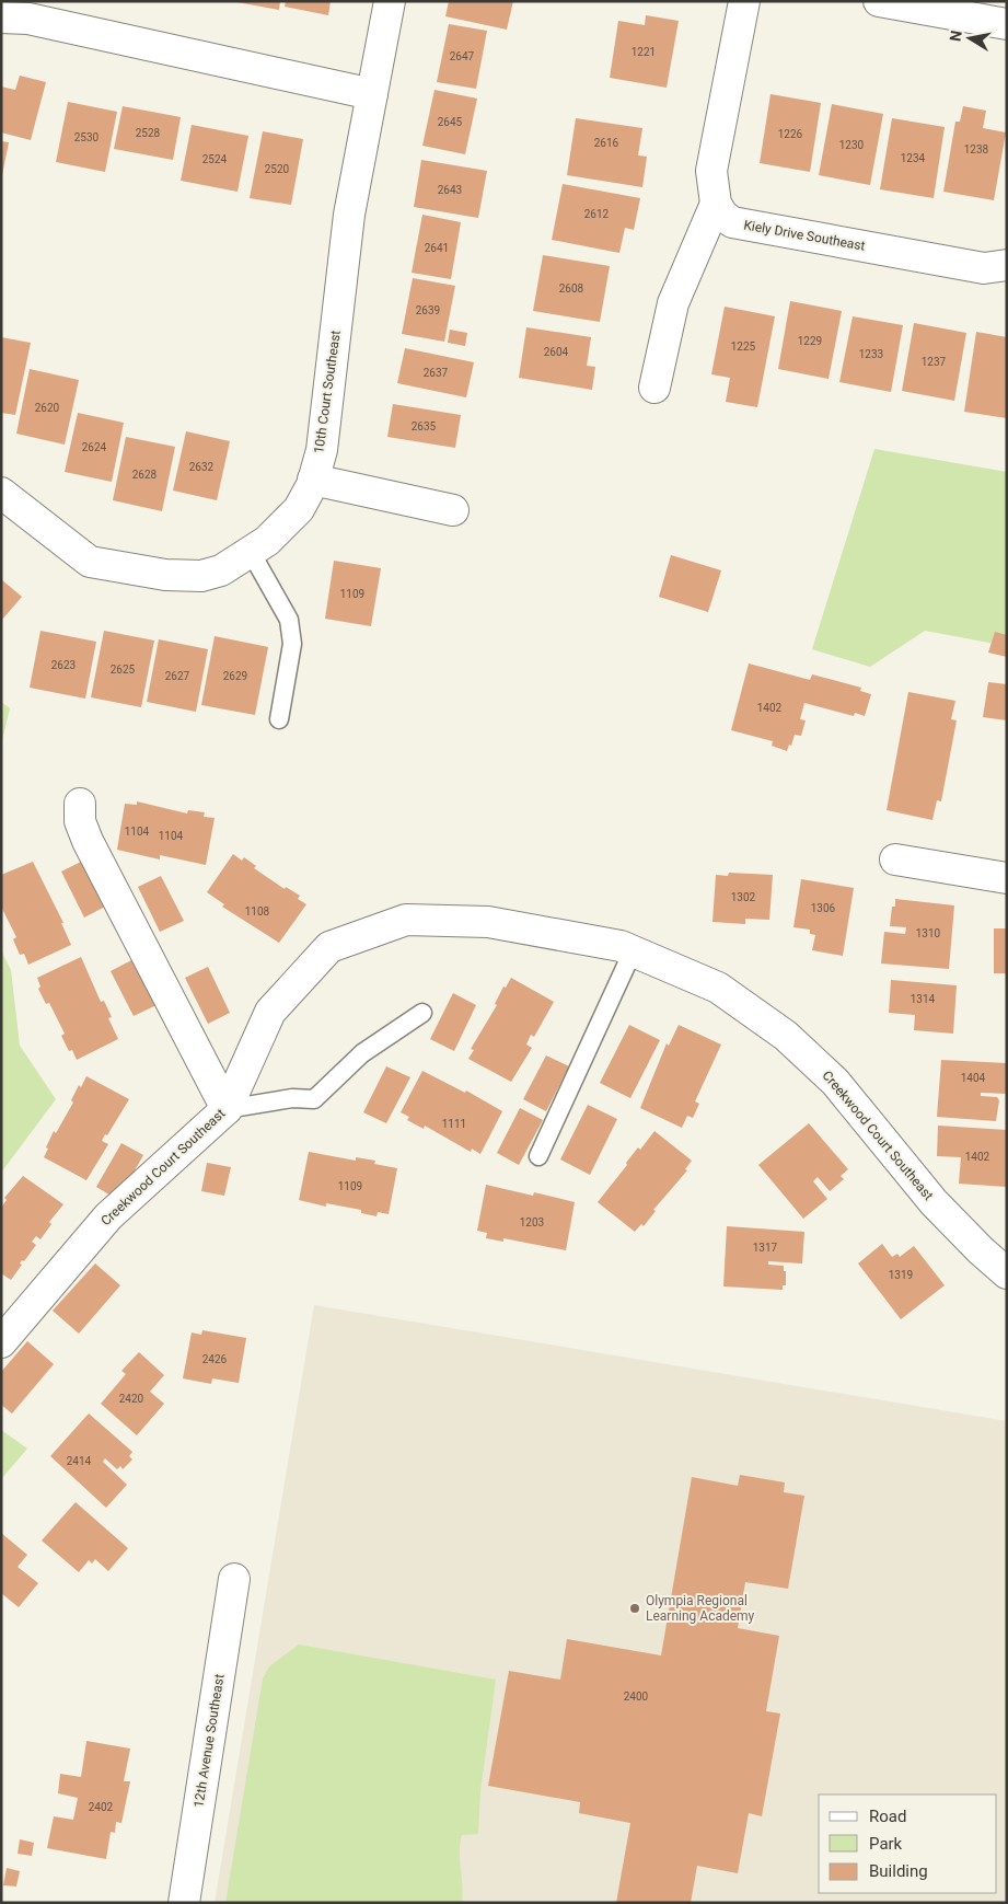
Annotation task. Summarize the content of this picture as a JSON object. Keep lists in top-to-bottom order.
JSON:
{
  "streets": {
    "street": [
      "Kiely Drive Southeast",
      "10th Court Southeast",
      "Creekwood Court Southeast",
      "12th Avenue Southeast"
    ]
  },
  "places": ["Olympia Regional Learning Academy"],
  "house_numbers": [
    "1221",
    "2647",
    "2645",
    "2528",
    "1226",
    "2530",
    "2616",
    "1230",
    "1238",
    "1234",
    "2524",
    "2520",
    "2643",
    "2612",
    "2641",
    "2608",
    "2639",
    "1229",
    "1225",
    "2604",
    "1233",
    "1237",
    "2637",
    "2620",
    "2635",
    "2624",
    "2632",
    "2628",
    "1109",
    "2623",
    "2625",
    "2627",
    "2629",
    "1402",
    "1104",
    "1104",
    "1302",
    "1306",
    "1108",
    "1310",
    "1314",
    "1404",
    "1111",
    "1402",
    "1109",
    "1203",
    "1317",
    "1319",
    "2426",
    "2420",
    "2414",
    "2400",
    "2402"
  ],
  "legend": ["Road", "Park", "Building"],
  "north": "left"
}
